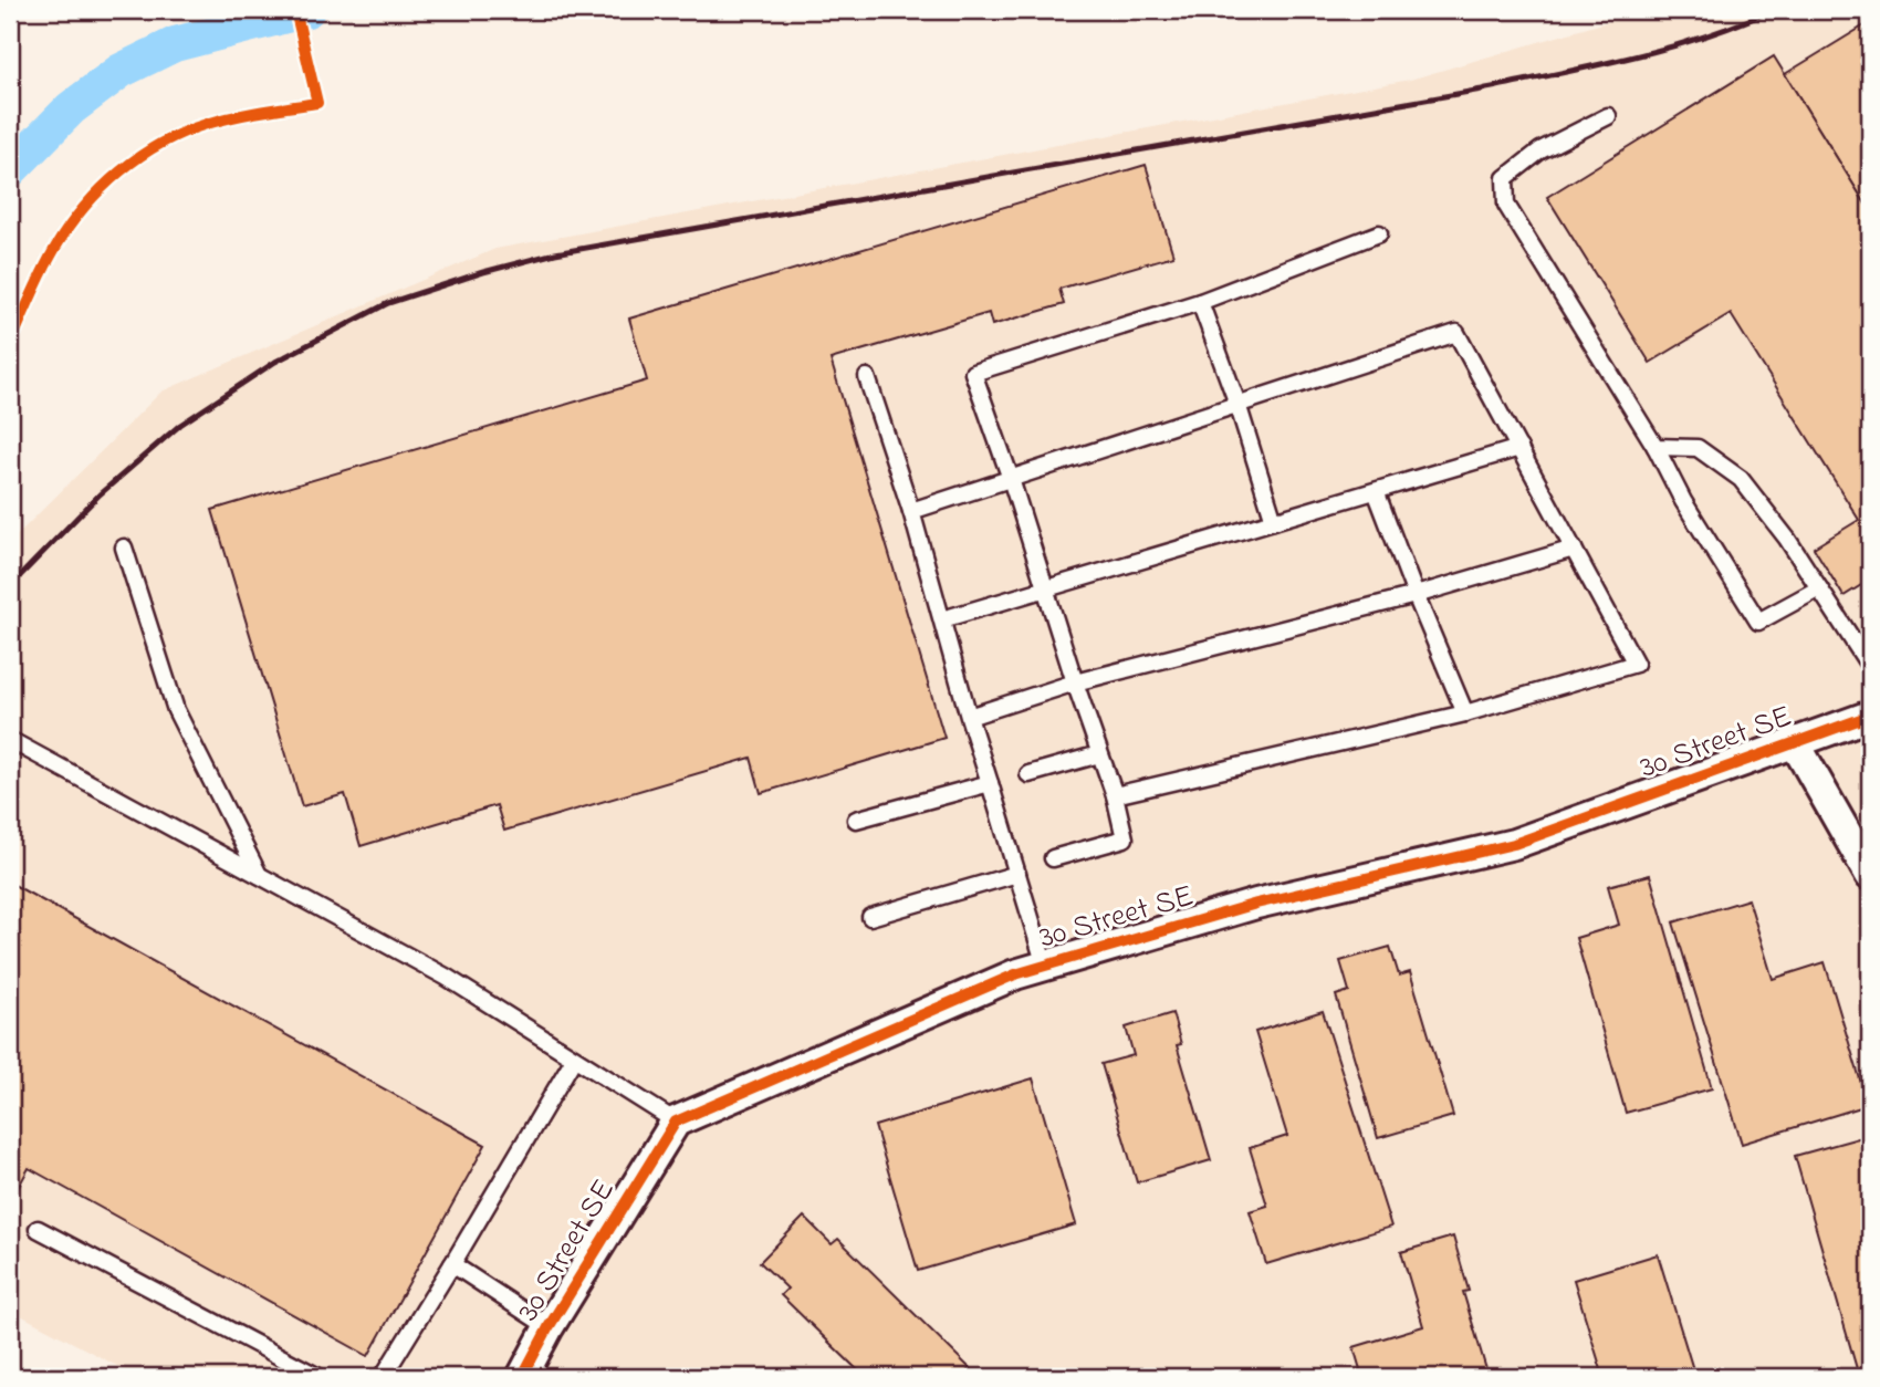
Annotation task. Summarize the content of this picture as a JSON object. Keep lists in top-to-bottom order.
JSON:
{
  "streets": {
    "street": ["30 Street SE"]
  }
}
